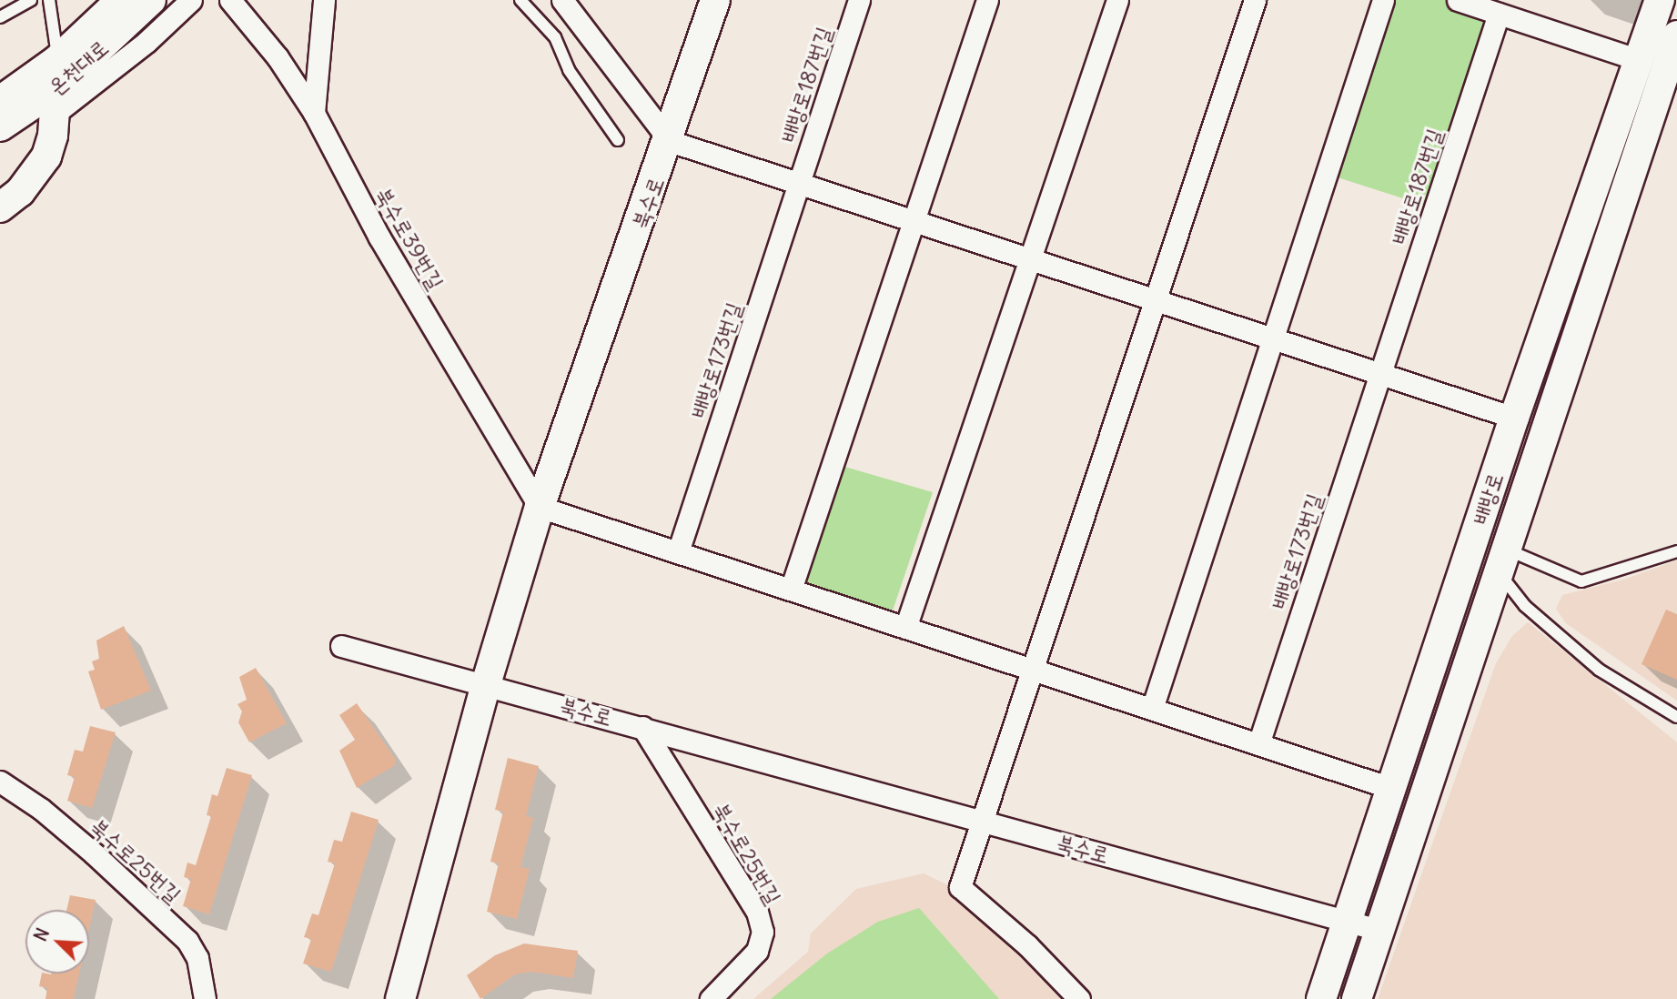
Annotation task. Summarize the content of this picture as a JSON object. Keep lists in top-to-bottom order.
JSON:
{
  "streets": {
    "street": [
      "온천대로",
      "배방로187번길",
      "북수로",
      "북수로39번길",
      "배방로173번길",
      "배방로",
      "북수로25번길"
    ]
  },
  "crossings": [
    ["배방로187번길", "배방로173번길"],
    ["북수로", "북수로39번길"],
    ["북수로", "배방로"],
    ["북수로", "북수로25번길"]
  ],
  "north": "top left"
}
